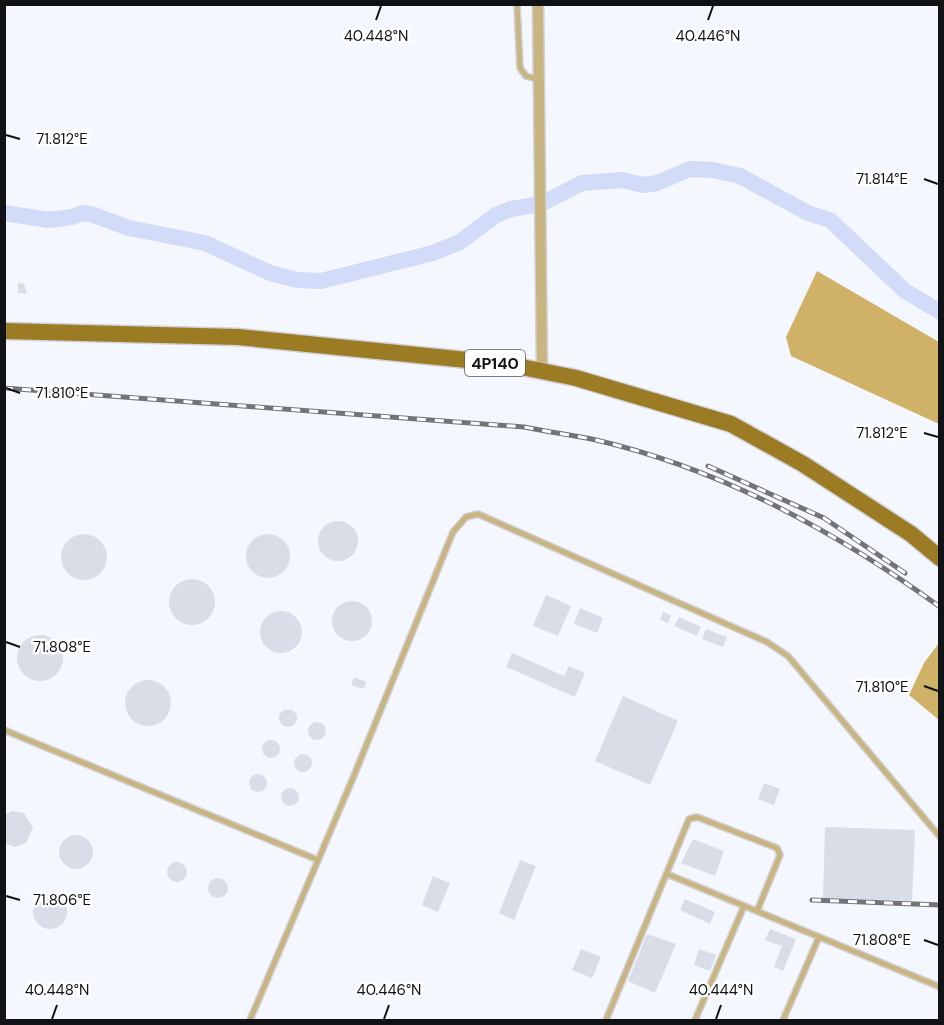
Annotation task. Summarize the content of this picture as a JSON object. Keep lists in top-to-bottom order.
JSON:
{
  "streets": {
    "main road": ["4P140"]
  },
  "coordinates": [
    "40.448°N",
    "40.446°N",
    "71.812°E",
    "71.814°E",
    "71.810°E",
    "71.808°E",
    "71.806°E",
    "40.444°N"
  ]
}
